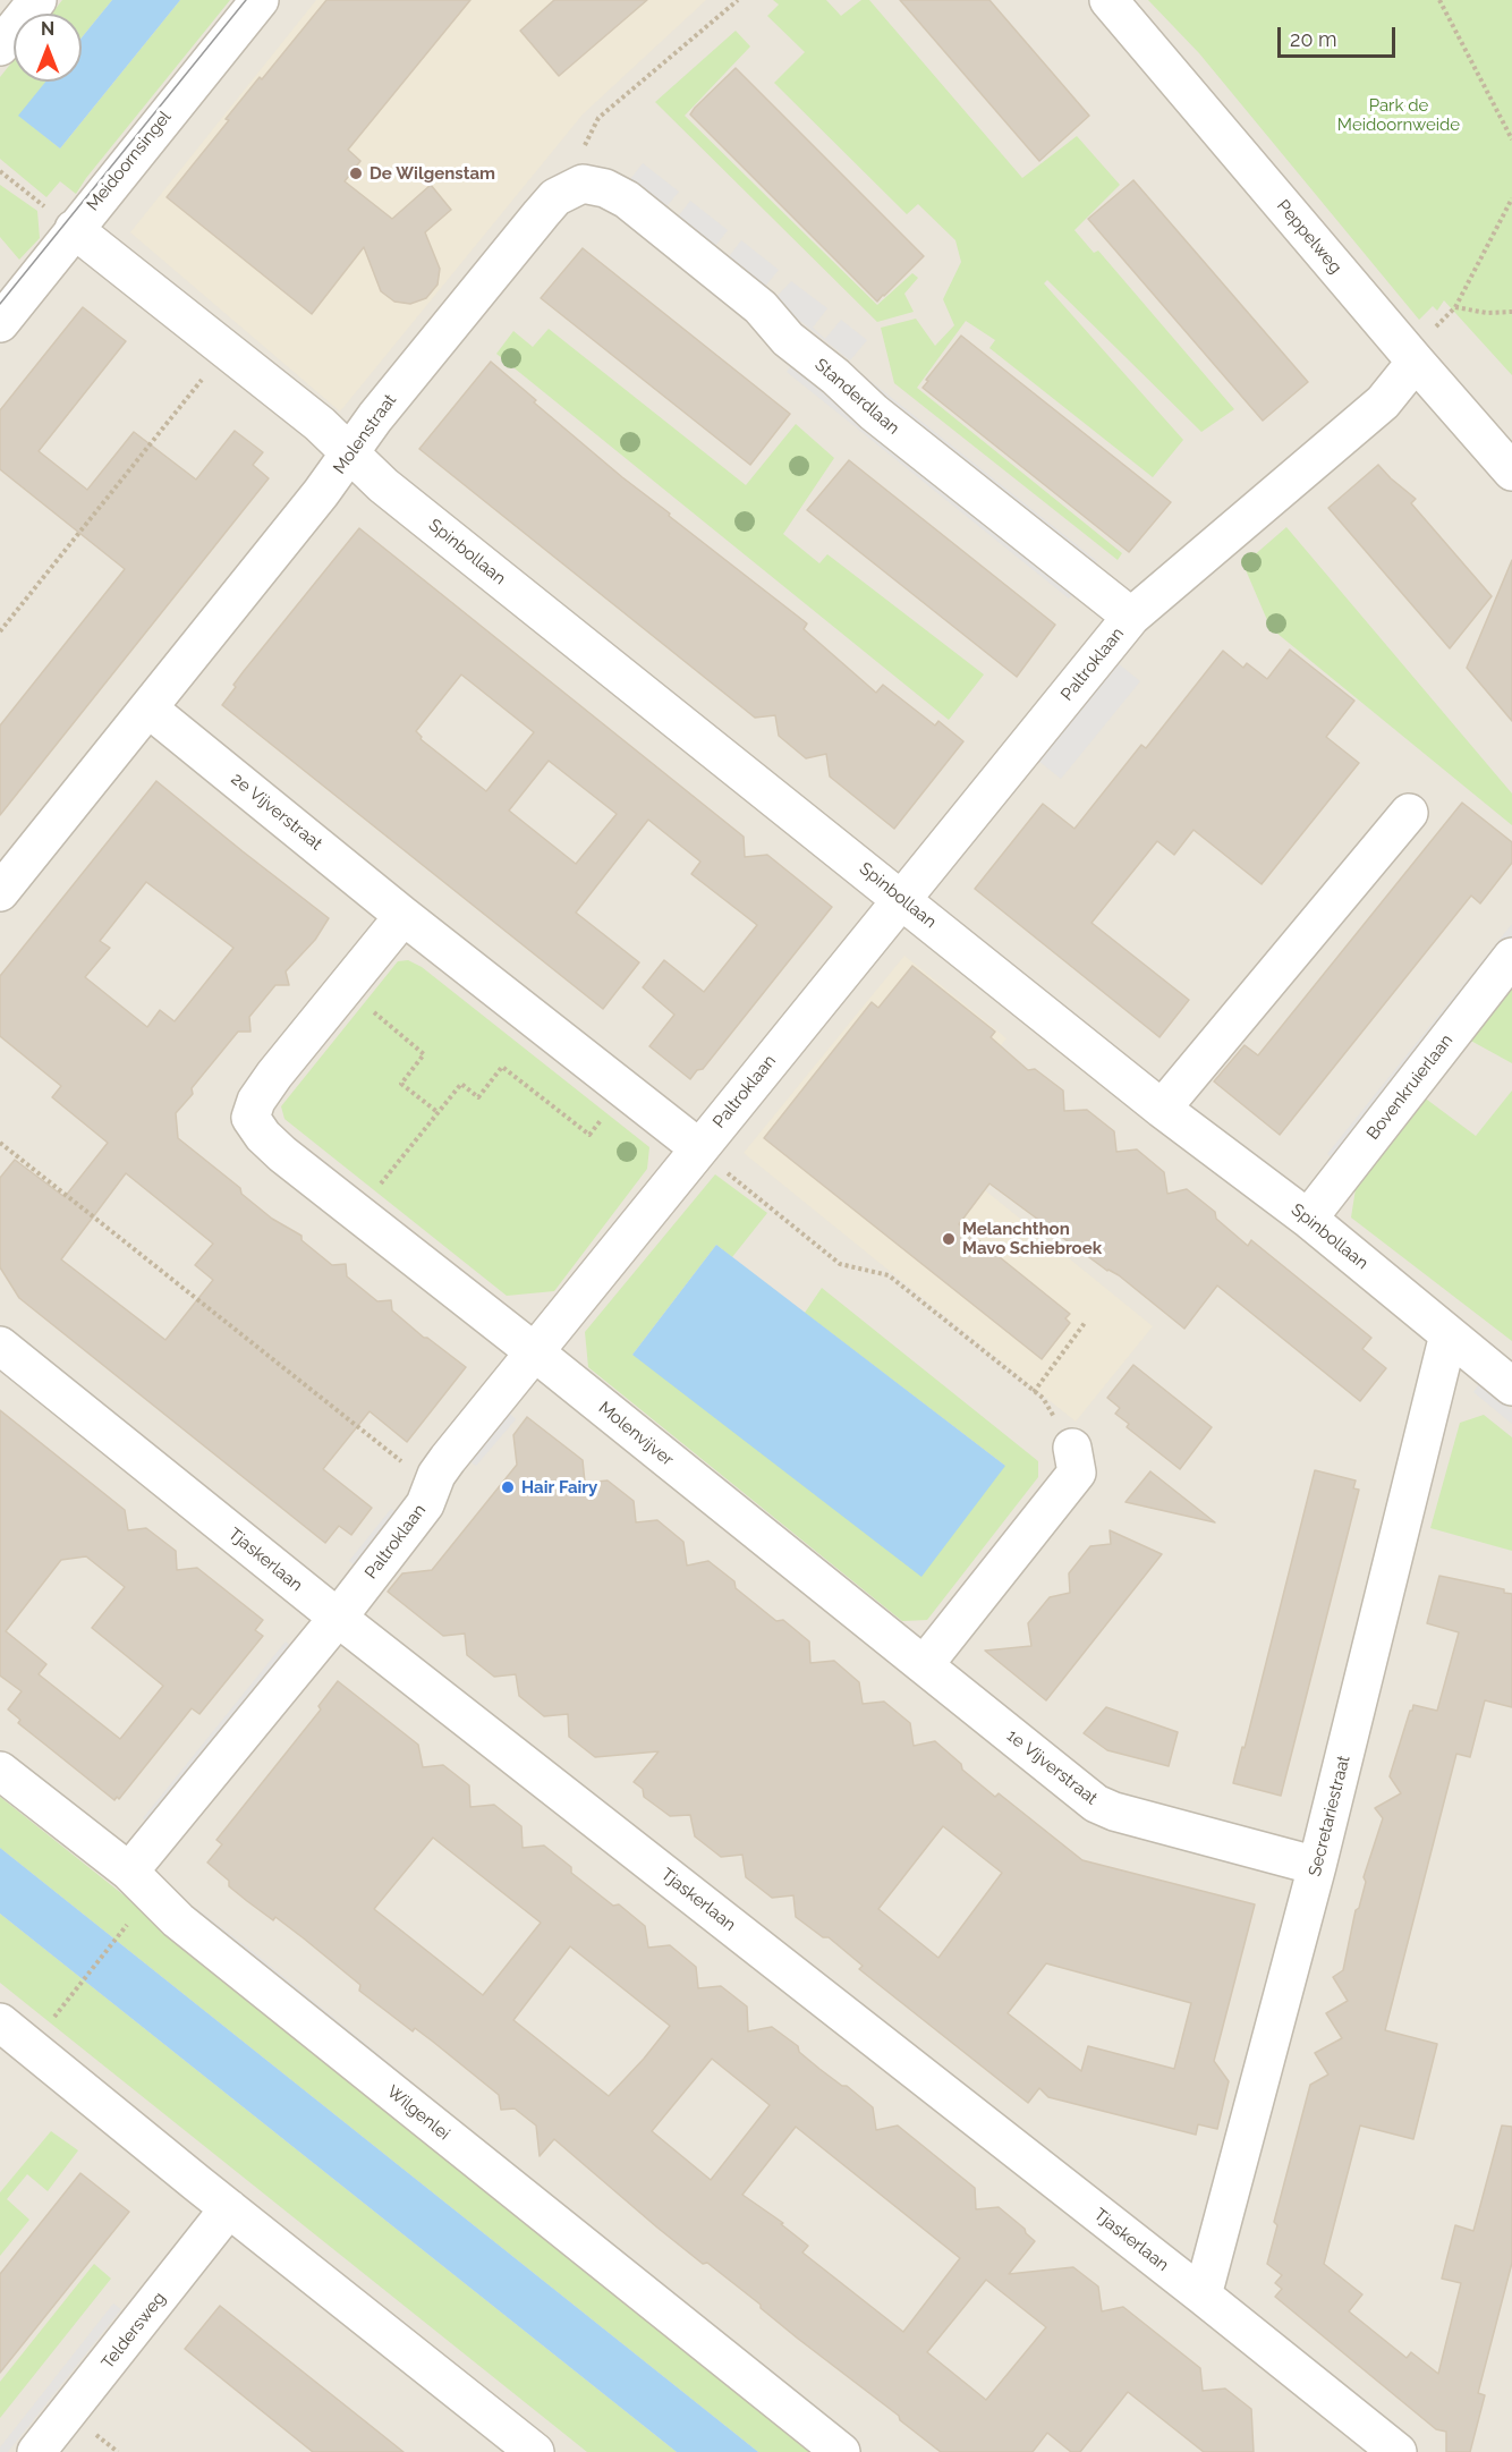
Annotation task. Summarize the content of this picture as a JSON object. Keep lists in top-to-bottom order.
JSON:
{
  "streets": {
    "street": [
      "Meidoornsingel",
      "Peppelweg",
      "Standerdlaan",
      "Molenstraat",
      "Spinbollaan",
      "Paltroklaan",
      "2e Vijverstraat",
      "Bovenkruierlaan",
      "Molenvijver",
      "Tjaskerlaan",
      "1e Vijverstraat",
      "Secretariestraat",
      "Wilgenlei",
      "Teldersweg"
    ]
  },
  "crossings": [
    ["Meidoornsingel", "Spinbollaan"],
    ["Peppelweg", "Paltroklaan"],
    ["Standerdlaan", "Molenstraat"],
    ["Standerdlaan", "Paltroklaan"],
    ["Molenstraat", "Spinbollaan"],
    ["Molenstraat", "2e Vijverstraat"],
    ["Spinbollaan", "Paltroklaan"],
    ["Spinbollaan", "Bovenkruierlaan"],
    ["Spinbollaan", "Secretariestraat"],
    ["Paltroklaan", "Molenvijver"],
    ["Paltroklaan", "Tjaskerlaan"],
    ["Paltroklaan", "Wilgenlei"],
    ["2e Vijverstraat", "Molenvijver"],
    ["Molenvijver", "1e Vijverstraat"],
    ["Tjaskerlaan", "Secretariestraat"],
    ["1e Vijverstraat", "Secretariestraat"]
  ],
  "parks": ["Park de Meidoornweide"],
  "places": ["De Wilgenstam", "Melanchthon Mavo Schiebroek", "Hair Fairy"],
  "scale_bar": "20 m",
  "north": "top"
}
